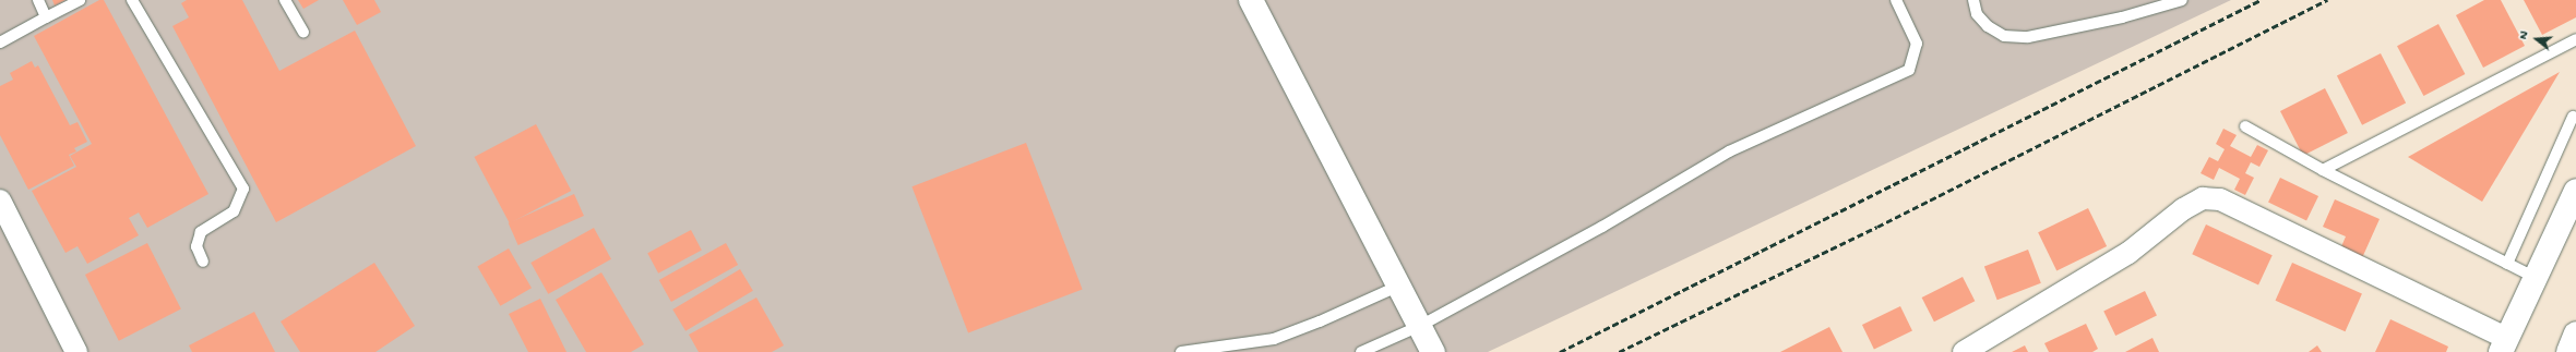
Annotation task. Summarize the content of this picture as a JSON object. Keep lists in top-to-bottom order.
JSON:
{
  "north": "left"
}
